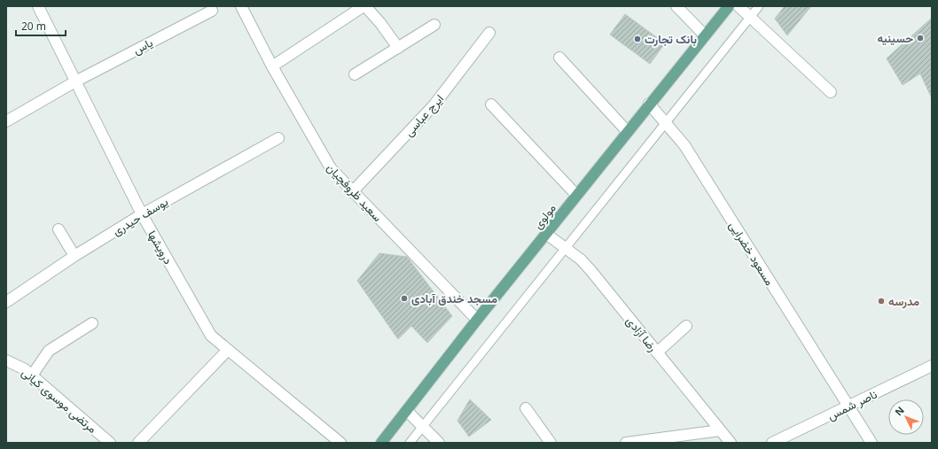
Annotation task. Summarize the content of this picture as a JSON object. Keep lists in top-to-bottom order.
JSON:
{
  "streets": {
    "main road": ["مولوی"],
    "street": [
      "یاس",
      "ایرج عباسی",
      "سعید ظروفچیان",
      "یوسف حیدری",
      "درویشها",
      "مسعود خضرایی",
      "رضا آزادی",
      "مرتضی موسوی کیانی",
      "ناصر شمس"
    ]
  },
  "crossings": [
    ["یاس", "درویشها"],
    ["ایرج عباسی", "سعید ظروفچیان"],
    ["سعید ظروفچیان", "مولوی"],
    ["یوسف حیدری", "درویشها"],
    ["مولوی", "مسعود خضرایی"],
    ["مولوی", "رضا آزادی"],
    ["مسعود خضرایی", "ناصر شمس"]
  ],
  "places": [
    "حسینیه",
    "بانک تجارت",
    "مسجد خندق آبادی",
    "مدرسه"
  ],
  "scale_bar": "20 m",
  "north": "top left"
}
